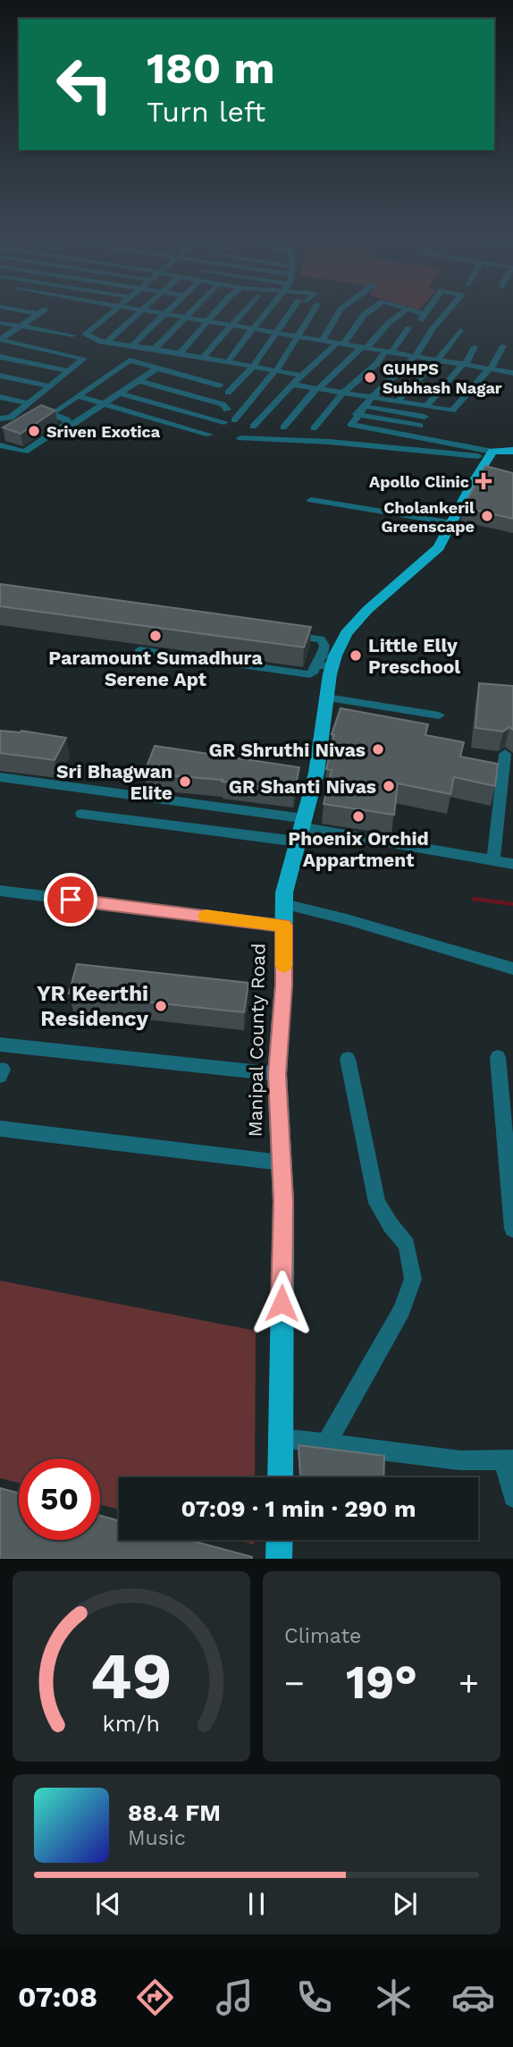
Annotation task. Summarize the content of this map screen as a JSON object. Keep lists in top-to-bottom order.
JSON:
{
  "streets": {
    "main road": ["Manipal County Road"]
  },
  "places": {
    "other": [
      "GUHPS Subhash Nagar",
      "Sriven Exotica",
      "Cholankeril Greenscape",
      "Paramount Sumadhura Serene Apt",
      "Little Elly Preschool",
      "GR Shruthi Nivas",
      "Sri Bhagwan Elite",
      "GR Shanti Nivas",
      "Phoenix Orchid Appartment",
      "YR Keerthi Residency"
    ],
    "health": ["Apollo Clinic"]
  },
  "page": {
    "turn": ["180 m", "Turn left"],
    "limit": "50",
    "trip": "07:09 · 1 min · 290 m",
    "tile": "Climate",
    "heat": ["−", "19°", "+"],
    "song": ["88.4 FM", "Music"],
    "tabs": "07:08",
    "gauge": ["49", "km/h"]
  }
}
